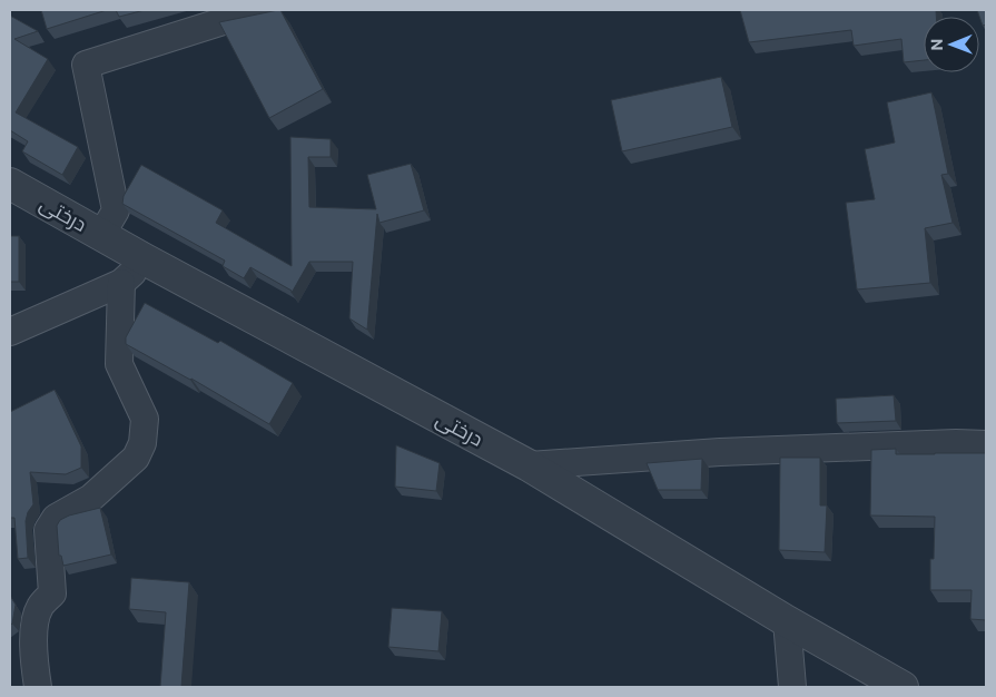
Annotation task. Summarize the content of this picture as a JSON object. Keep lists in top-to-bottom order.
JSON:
{
  "streets": {
    "street": ["درختی"]
  },
  "north": "left"
}
